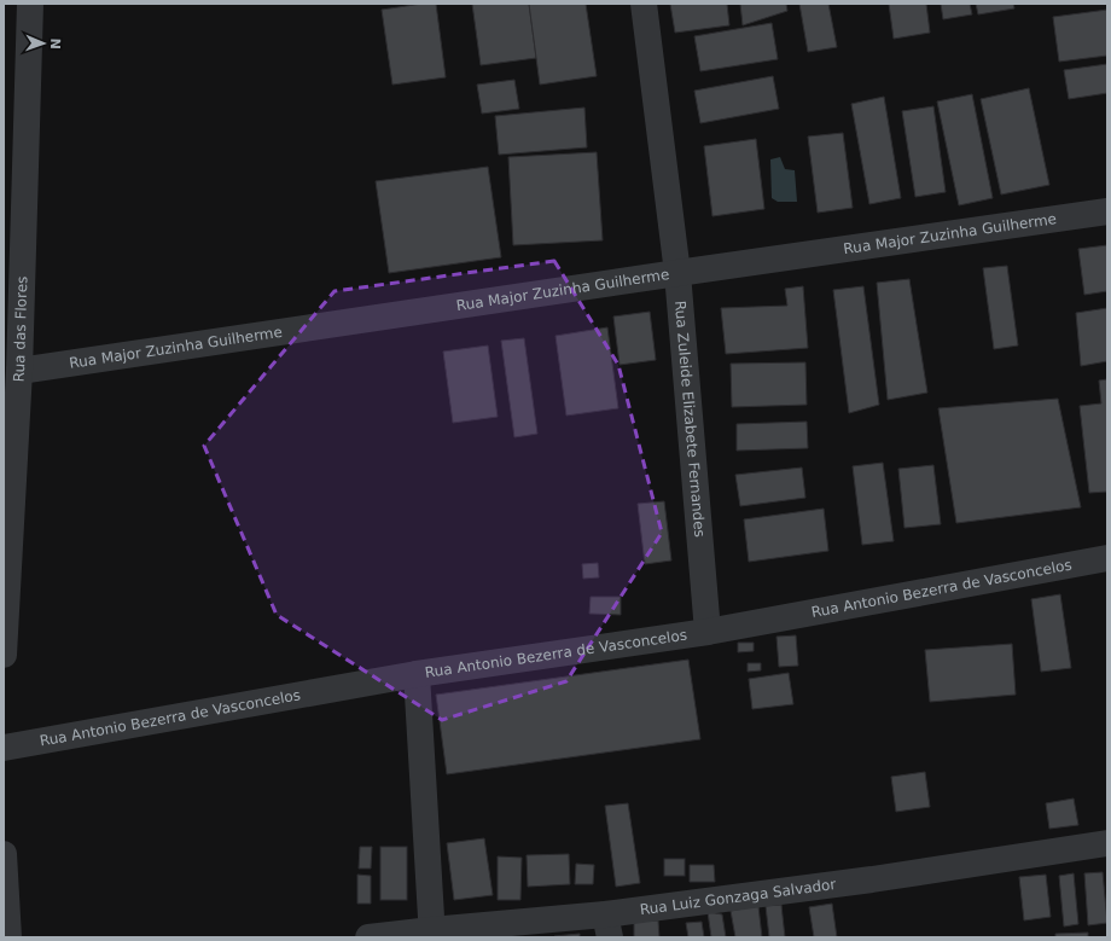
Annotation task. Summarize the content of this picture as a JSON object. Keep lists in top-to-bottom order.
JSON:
{
  "streets": {
    "street": [
      "Rua Major Zuzinha Guilherme",
      "Rua das Flores",
      "Rua Zuleide Elizabete Fernandes",
      "Rua Antonio Bezerra de Vasconcelos",
      "Rua Luiz Gonzaga Salvador"
    ]
  },
  "crossings": [
    ["Rua Major Zuzinha Guilherme", "Rua das Flores"],
    ["Rua Major Zuzinha Guilherme", "Rua Zuleide Elizabete Fernandes"],
    ["Rua Zuleide Elizabete Fernandes", "Rua Antonio Bezerra de Vasconcelos"]
  ],
  "north": "right"
}
